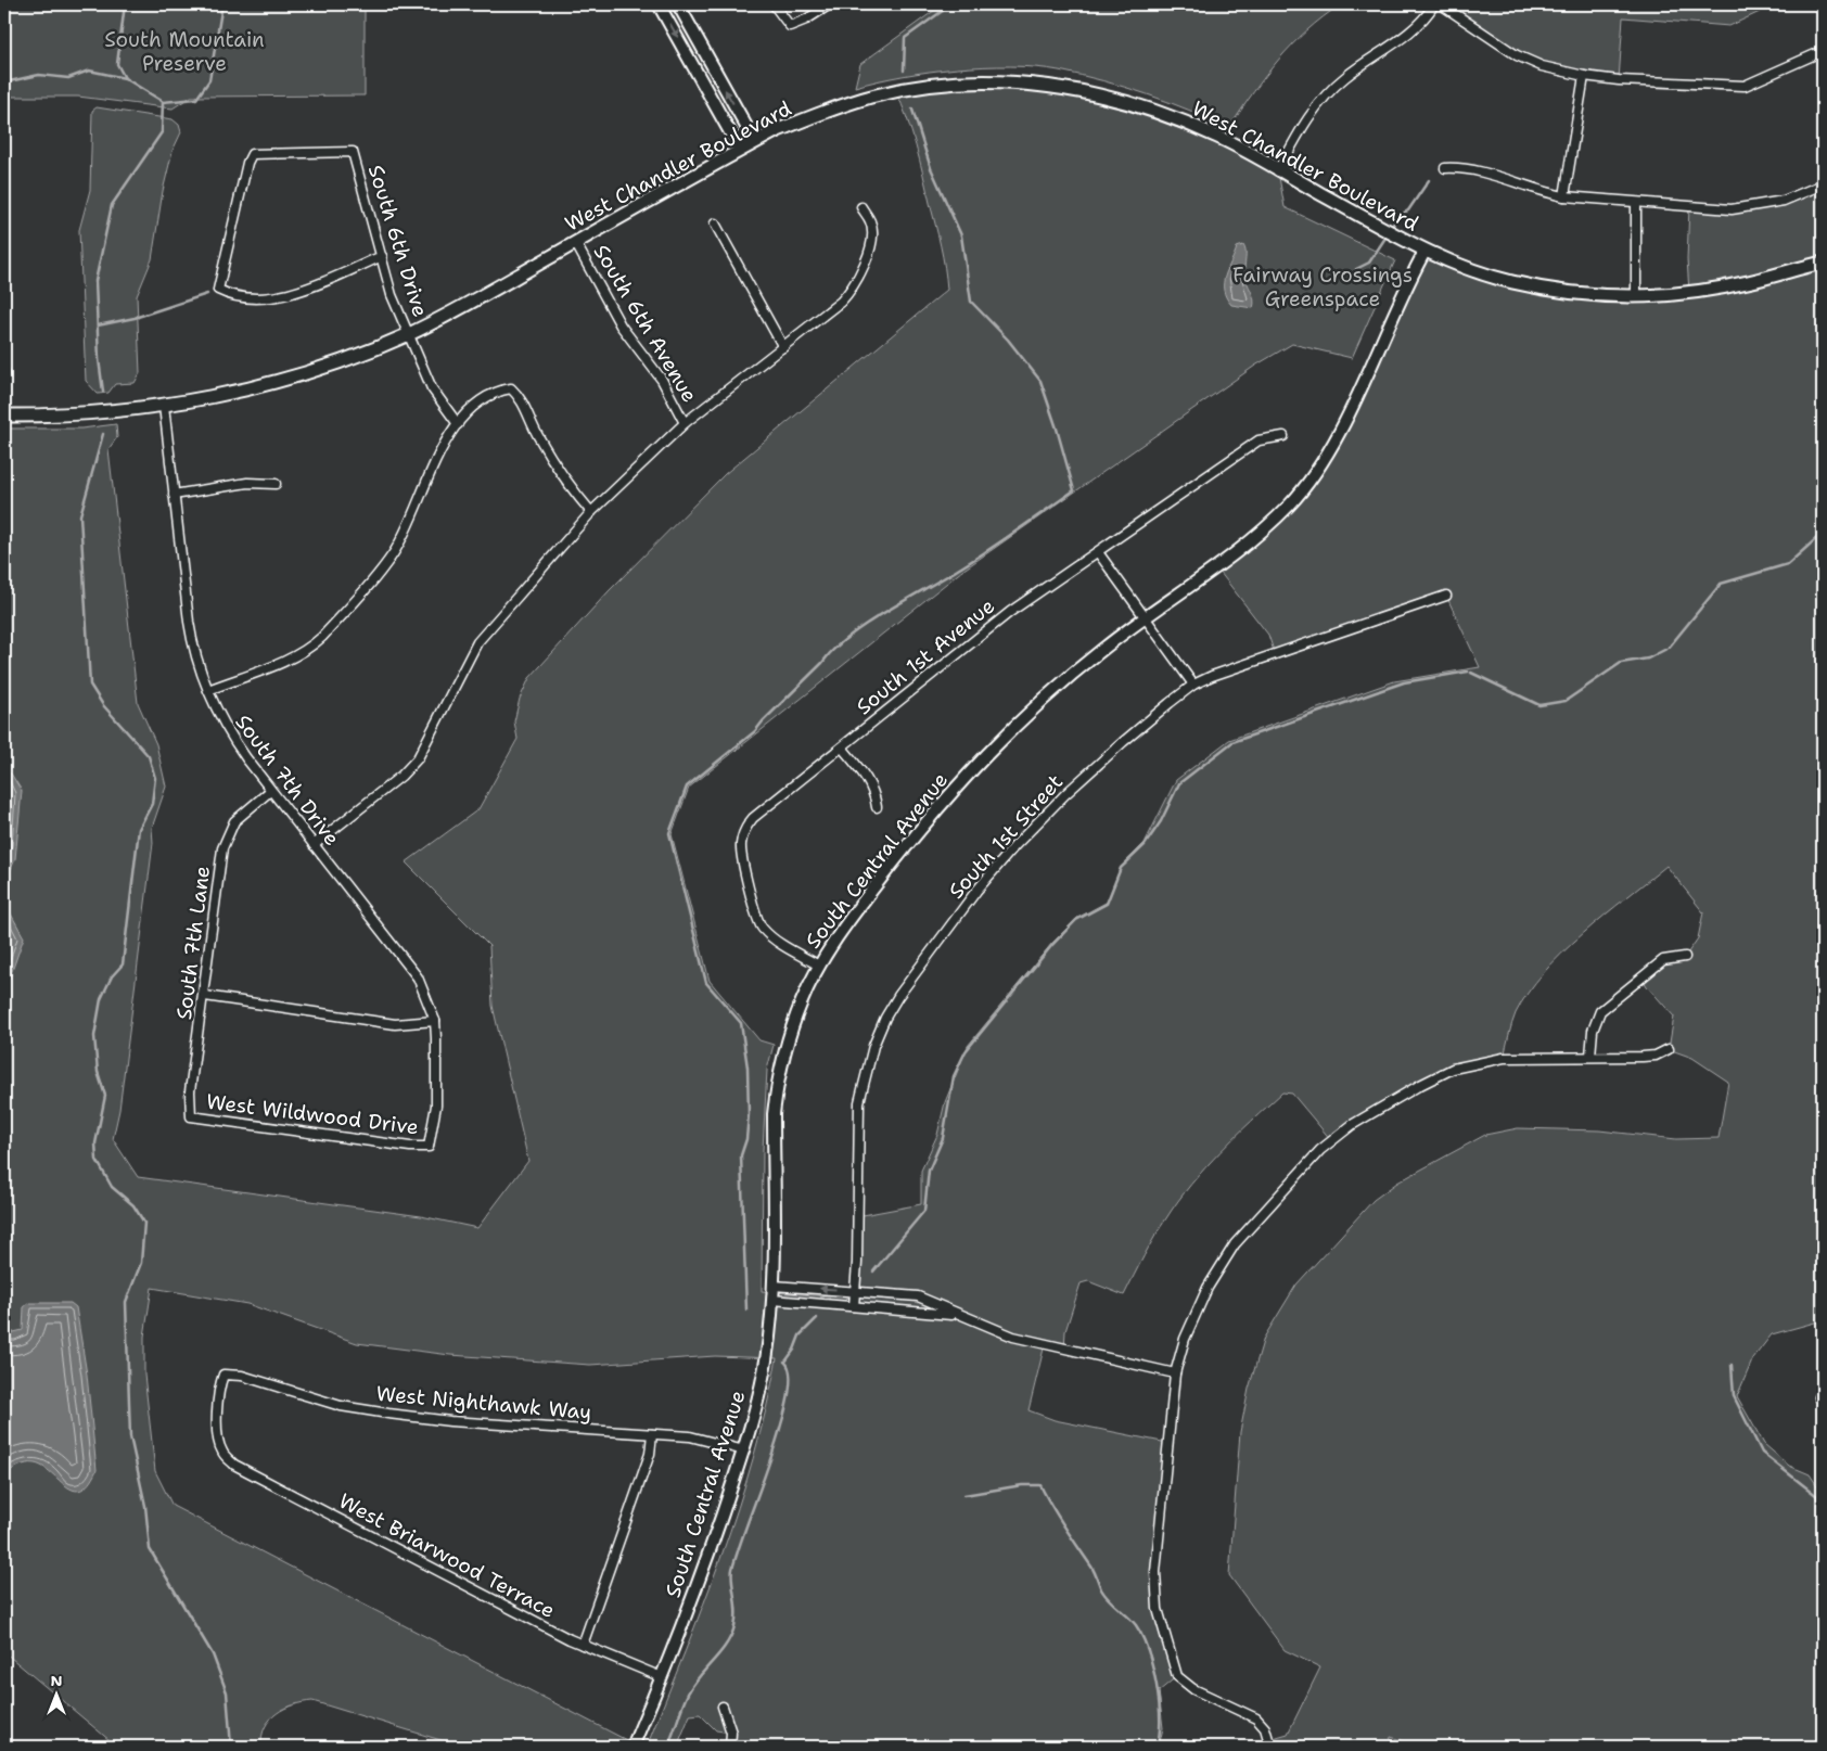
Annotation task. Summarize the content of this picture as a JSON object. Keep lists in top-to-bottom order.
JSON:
{
  "streets": {
    "main road": ["West Chandler Boulevard"],
    "street": [
      "South 6th Drive",
      "South 6th Avenue",
      "South 1st Avenue",
      "South 7th Drive",
      "South 1st Street",
      "South Central Avenue",
      "South 7th Lane",
      "West Wildwood Drive",
      "West Nighthawk Way",
      "West Briarwood Terrace"
    ]
  },
  "crossings": [
    ["West Chandler Boulevard", "South 6th Drive"],
    ["West Chandler Boulevard", "South 6th Avenue"],
    ["West Chandler Boulevard", "South 7th Drive"],
    ["West Chandler Boulevard", "South Central Avenue"],
    ["South 1st Avenue", "South Central Avenue"],
    ["South 7th Drive", "South 7th Lane"],
    ["South 7th Drive", "West Wildwood Drive"],
    ["South Central Avenue", "West Nighthawk Way"],
    ["South Central Avenue", "West Briarwood Terrace"],
    ["South 7th Lane", "West Wildwood Drive"],
    ["West Nighthawk Way", "West Briarwood Terrace"]
  ],
  "parks": ["South Mountain Preserve", "Fairway Crossings Greenspace"],
  "north": "top"
}
